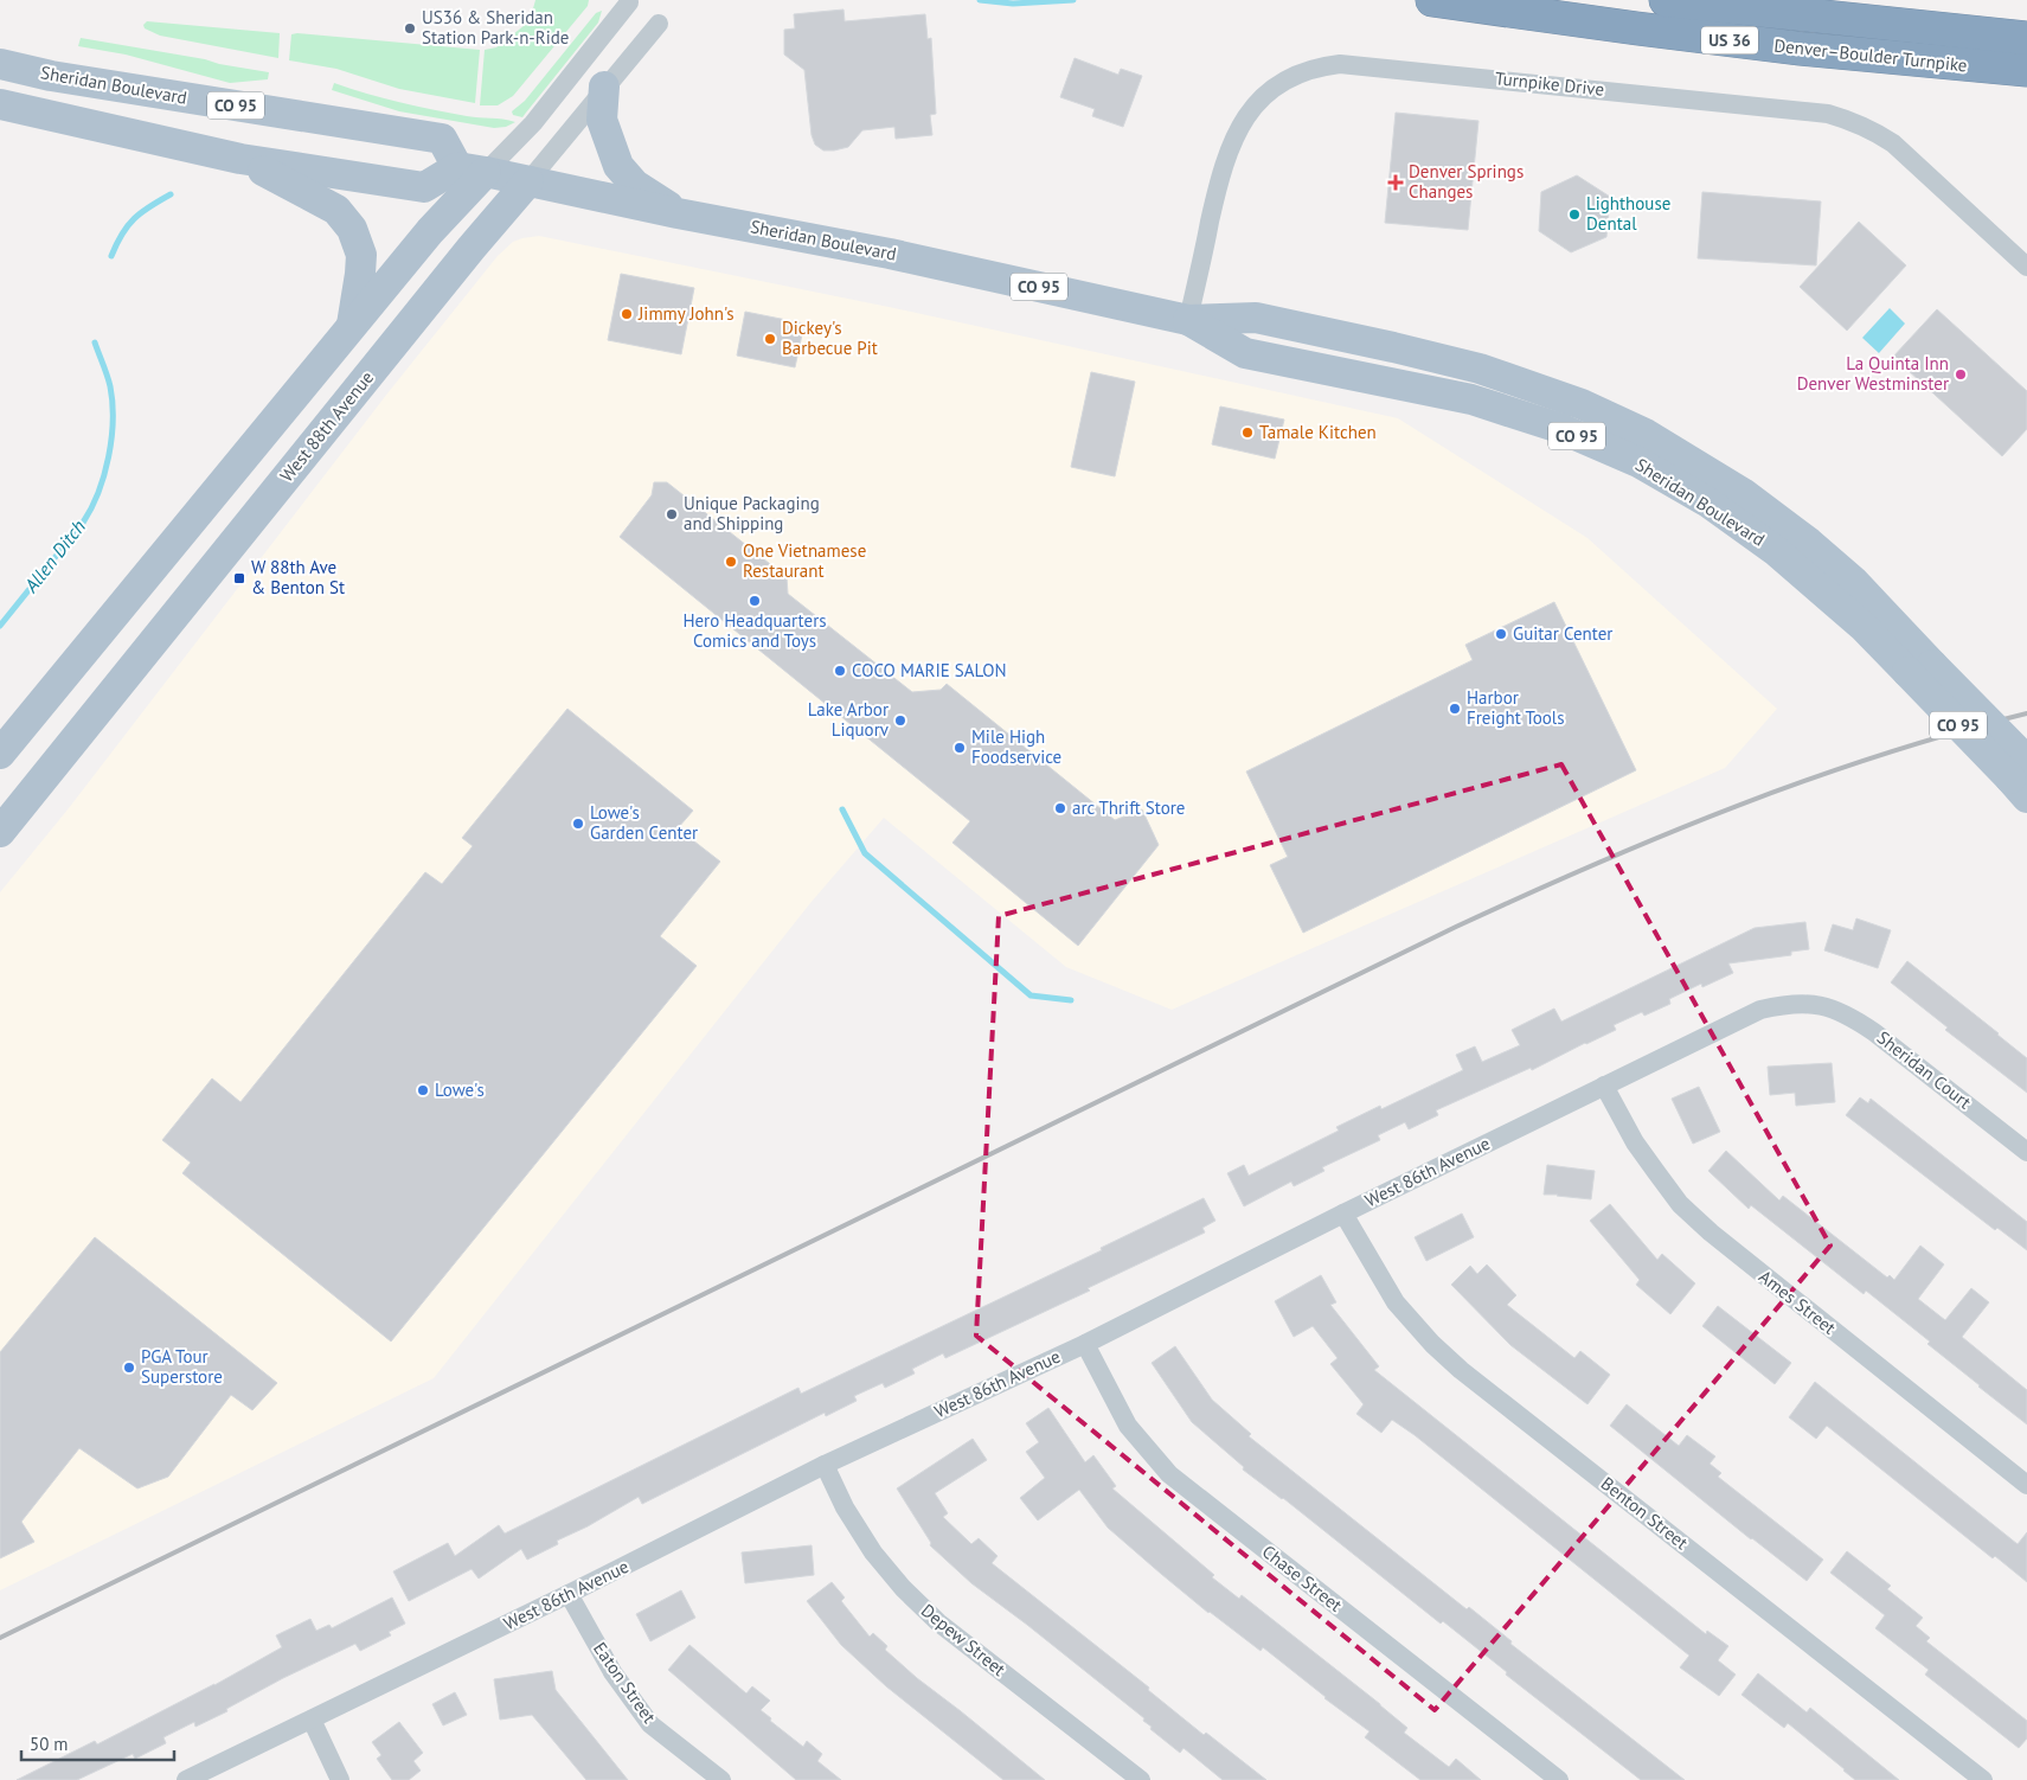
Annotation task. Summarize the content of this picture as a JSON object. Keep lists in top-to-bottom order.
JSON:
{
  "streets": {
    "highway": ["US 36", "Denver–Boulder Turnpike"],
    "main road": ["Sheridan Boulevard", "CO 95", "West 88th Avenue"],
    "street": [
      "Turnpike Drive",
      "Sheridan Court",
      "West 86th Avenue",
      "Ames Street",
      "Benton Street",
      "Chase Street",
      "Depew Street",
      "Eaton Street"
    ]
  },
  "crossings": [
    ["Turnpike Drive", "Sheridan Boulevard"],
    ["Sheridan Boulevard", "West 88th Avenue"],
    ["Sheridan Court", "West 86th Avenue"],
    ["West 86th Avenue", "Ames Street"],
    ["West 86th Avenue", "Benton Street"],
    ["West 86th Avenue", "Chase Street"],
    ["West 86th Avenue", "Depew Street"],
    ["West 86th Avenue", "Eaton Street"]
  ],
  "water": ["Allen Ditch"],
  "places": {
    "other": [
      "US36 & Sheridan Station Park-n-Ride",
      "Lighthouse Dental",
      "Jimmy John's",
      "Dickey's Barbecue Pit",
      "La Quinta Inn Denver Westminster",
      "Tamale Kitchen",
      "Unique Packaging and Shipping",
      "One Vietnamese Restaurant",
      "Hero Headquarters Comics and Toys",
      "Guitar Center",
      "COCO MARIE SALON",
      "Harbor Freight Tools",
      "Lake Arbor Liquorv",
      "Mile High Foodservice",
      "arc Thrift Store",
      "Lowe's Garden Center",
      "Lowe's",
      "PGA Tour Superstore"
    ],
    "health": ["Denver Springs Changes"],
    "transit": ["W 88th Ave & Benton St"]
  },
  "scale_bar": "50 m"
}
